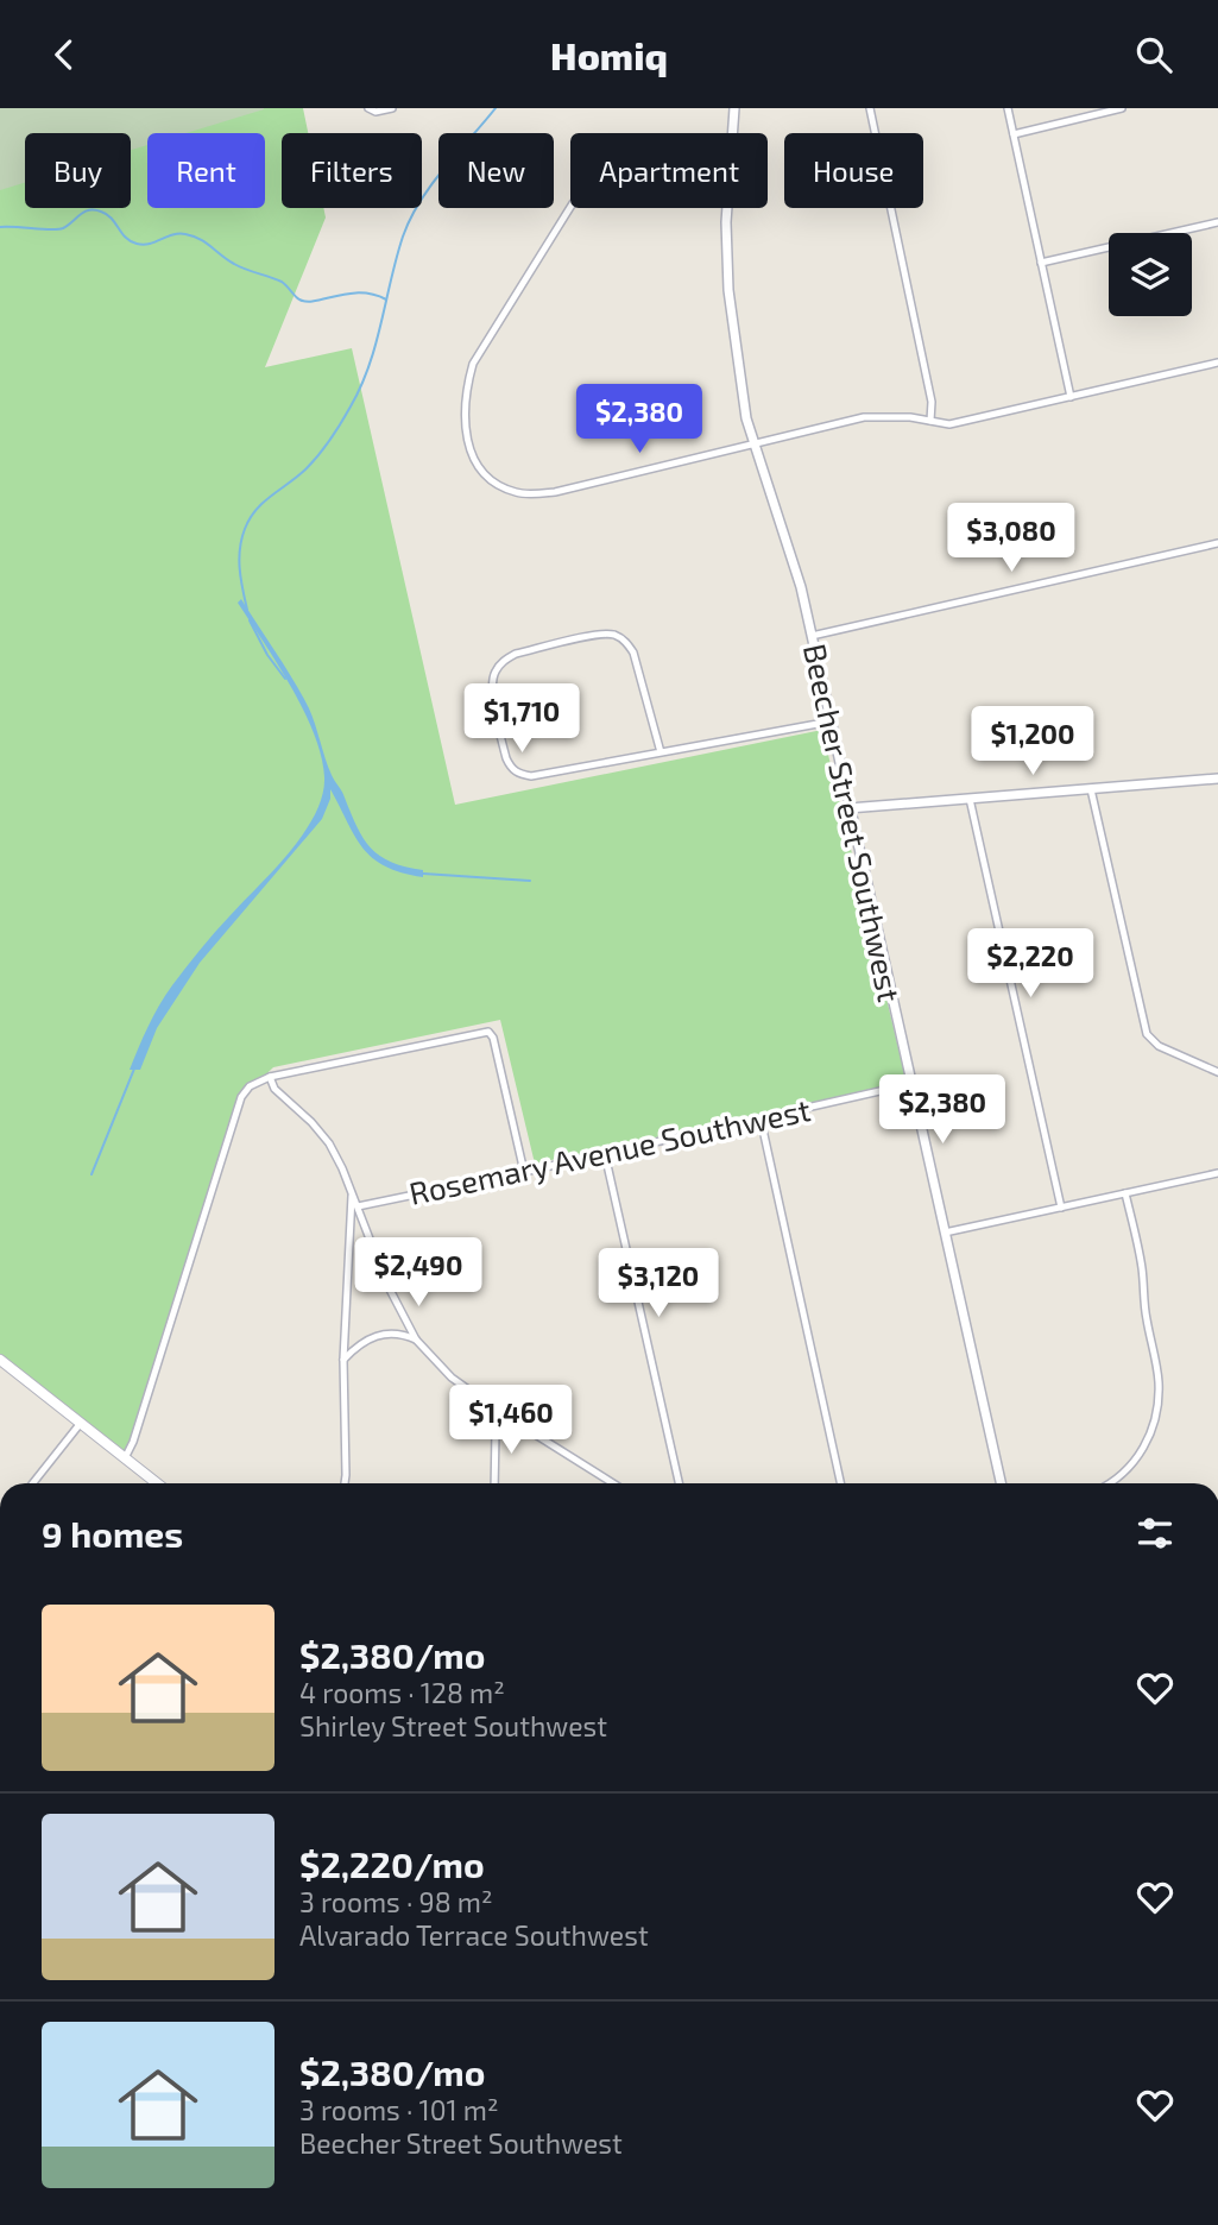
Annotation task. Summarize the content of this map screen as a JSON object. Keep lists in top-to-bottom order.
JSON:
{
  "streets": {
    "street": ["Beecher Street Southwest", "Rosemary Avenue Southwest"]
  },
  "crossings": [
    ["Beecher Street Southwest", "Rosemary Avenue Southwest"]
  ],
  "page": {
    "header": "Homiq",
    "chip": [
      "Buy",
      "Rent",
      "Filters",
      "New",
      "Apartment",
      "House"
    ],
    "price": [
      "$2,380",
      "$3,080",
      "$1,710",
      "$1,200",
      "$2,220",
      "$2,380",
      "$2,490",
      "$3,120",
      "$1,460"
    ],
    "heading": "9 homes",
    "list": [
      {
        "name": "$2,380/mo",
        "note": "4 rooms · 128 m² · Shirley Street Southwest"
      },
      {
        "name": "$2,220/mo",
        "note": "3 rooms · 98 m² · Alvarado Terrace Southwest"
      },
      {
        "name": "$2,380/mo",
        "note": "3 rooms · 101 m² · Beecher Street Southwest"
      }
    ]
  }
}
